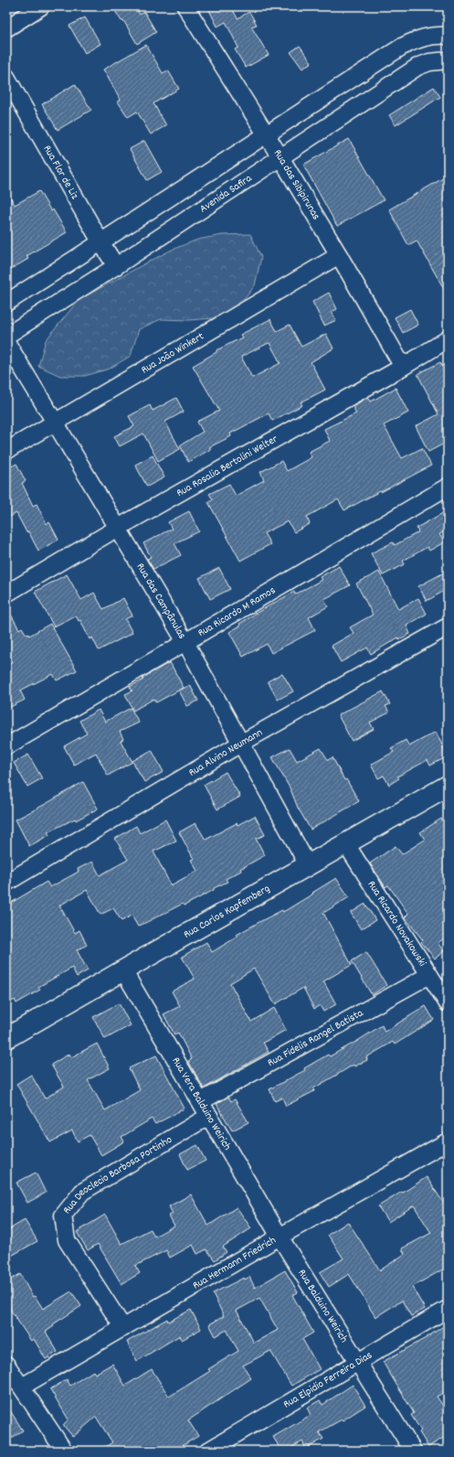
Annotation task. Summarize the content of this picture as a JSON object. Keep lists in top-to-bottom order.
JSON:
{
  "streets": {
    "street": [
      "Rua Flor de Liz",
      "Rua das Sibipirunas",
      "Avenida Safira",
      "Rua João Winkert",
      "Rua Rosalia Bertolini Welter",
      "Rua das Campânulas",
      "Rua Ricardo M Ramos",
      "Rua Alvino Neumann",
      "Rua Carlos Kapfemberg",
      "Rua Ricardo Novakowski",
      "Rua Fidelis Rangel Batista",
      "Rua Vera Balduino Weirich",
      "Rua Deoclecio Barbosa Portinho",
      "Rua Hermann Friedrich",
      "Rua Balduino Weirich",
      "Rua Elpidio Ferreira Dias"
    ]
  },
  "crossings": [
    ["Rua Flor de Liz", "Avenida Safira"],
    ["Rua das Sibipirunas", "Avenida Safira"],
    ["Rua das Sibipirunas", "Rua João Winkert"],
    ["Rua das Sibipirunas", "Rua Rosalia Bertolini Welter"],
    ["Rua João Winkert", "Rua das Campânulas"],
    ["Rua Rosalia Bertolini Welter", "Rua das Campânulas"],
    ["Rua das Campânulas", "Rua Ricardo M Ramos"],
    ["Rua das Campânulas", "Rua Alvino Neumann"],
    ["Rua das Campânulas", "Rua Carlos Kapfemberg"],
    ["Rua Carlos Kapfemberg", "Rua Ricardo Novakowski"],
    ["Rua Carlos Kapfemberg", "Rua Vera Balduino Weirich"],
    ["Rua Ricardo Novakowski", "Rua Fidelis Rangel Batista"],
    ["Rua Fidelis Rangel Batista", "Rua Vera Balduino Weirich"],
    ["Rua Vera Balduino Weirich", "Rua Deoclecio Barbosa Portinho"],
    ["Rua Vera Balduino Weirich", "Rua Hermann Friedrich"],
    ["Rua Vera Balduino Weirich", "Rua Balduino Weirich"],
    ["Rua Deoclecio Barbosa Portinho", "Rua Hermann Friedrich"],
    ["Rua Hermann Friedrich", "Rua Balduino Weirich"],
    ["Rua Balduino Weirich", "Rua Elpidio Ferreira Dias"]
  ]
}
